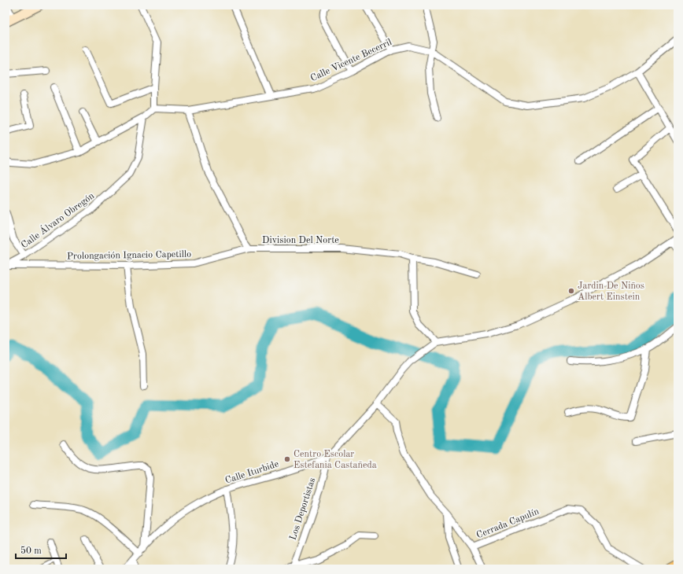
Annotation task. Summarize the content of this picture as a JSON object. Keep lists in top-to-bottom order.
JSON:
{
  "streets": {
    "street": [
      "Calle Vicente Becerril",
      "Calle Álvaro Obregón",
      "Division Del Norte",
      "Prolongación Ignacio Capetillo",
      "Calle Iturbide",
      "Los Deportistas",
      "Cerrada Capulín"
    ]
  },
  "crossings": [
    ["Calle Vicente Becerril", "Division Del Norte"],
    ["Calle Álvaro Obregón", "Prolongación Ignacio Capetillo"],
    ["Division Del Norte", "Prolongación Ignacio Capetillo"],
    ["Calle Iturbide", "Los Deportistas"],
    ["Calle Iturbide", "Cerrada Capulín"]
  ],
  "places": ["Jardin De Niños Albert Einstein", "Centro Escolar Estefania Castañeda"],
  "scale_bar": "50 m"
}
